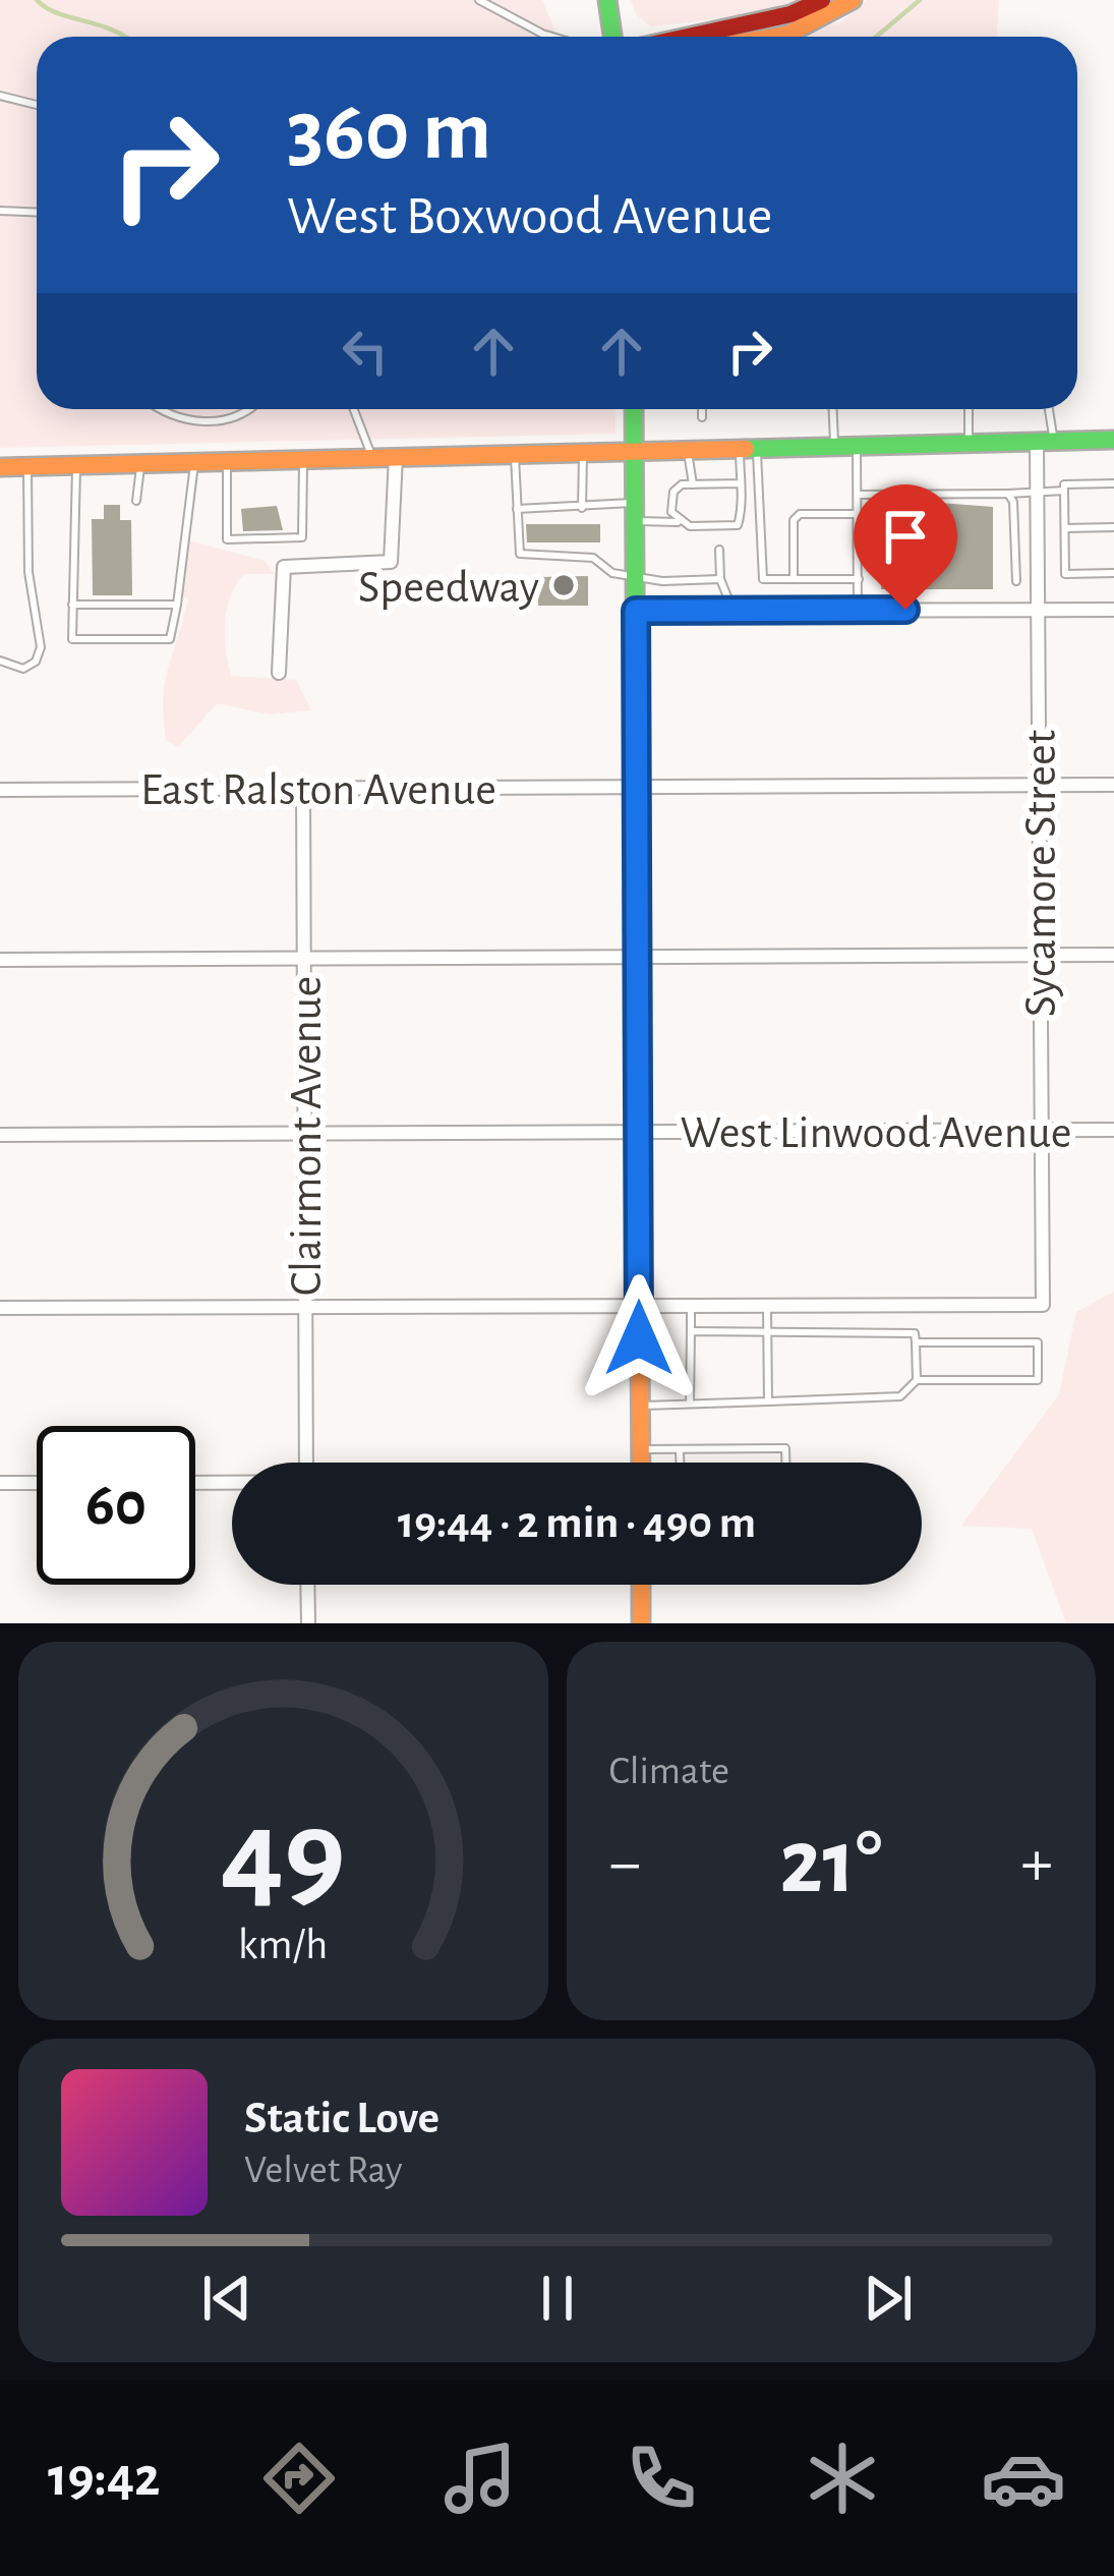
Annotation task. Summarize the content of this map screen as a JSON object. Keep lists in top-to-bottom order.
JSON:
{
  "streets": {
    "street": [
      "East Ralston Avenue",
      "Sycamore Street",
      "West Linwood Avenue",
      "Clairmont Avenue"
    ]
  },
  "crossings": [
    ["East Ralston Avenue", "Sycamore Street"],
    ["East Ralston Avenue", "Clairmont Avenue"],
    ["Sycamore Street", "West Linwood Avenue"],
    ["West Linwood Avenue", "Clairmont Avenue"]
  ],
  "places": ["Speedway"],
  "page": {
    "turn": ["360 m", "West Boxwood Avenue"],
    "limit": "60",
    "trip": "19:44 · 2 min · 490 m",
    "tile": "Climate",
    "heat": ["−", "21°", "+"],
    "song": ["Static Love", "Velvet Ray"],
    "tabs": "19:42",
    "gauge": ["49", "km/h"]
  }
}
